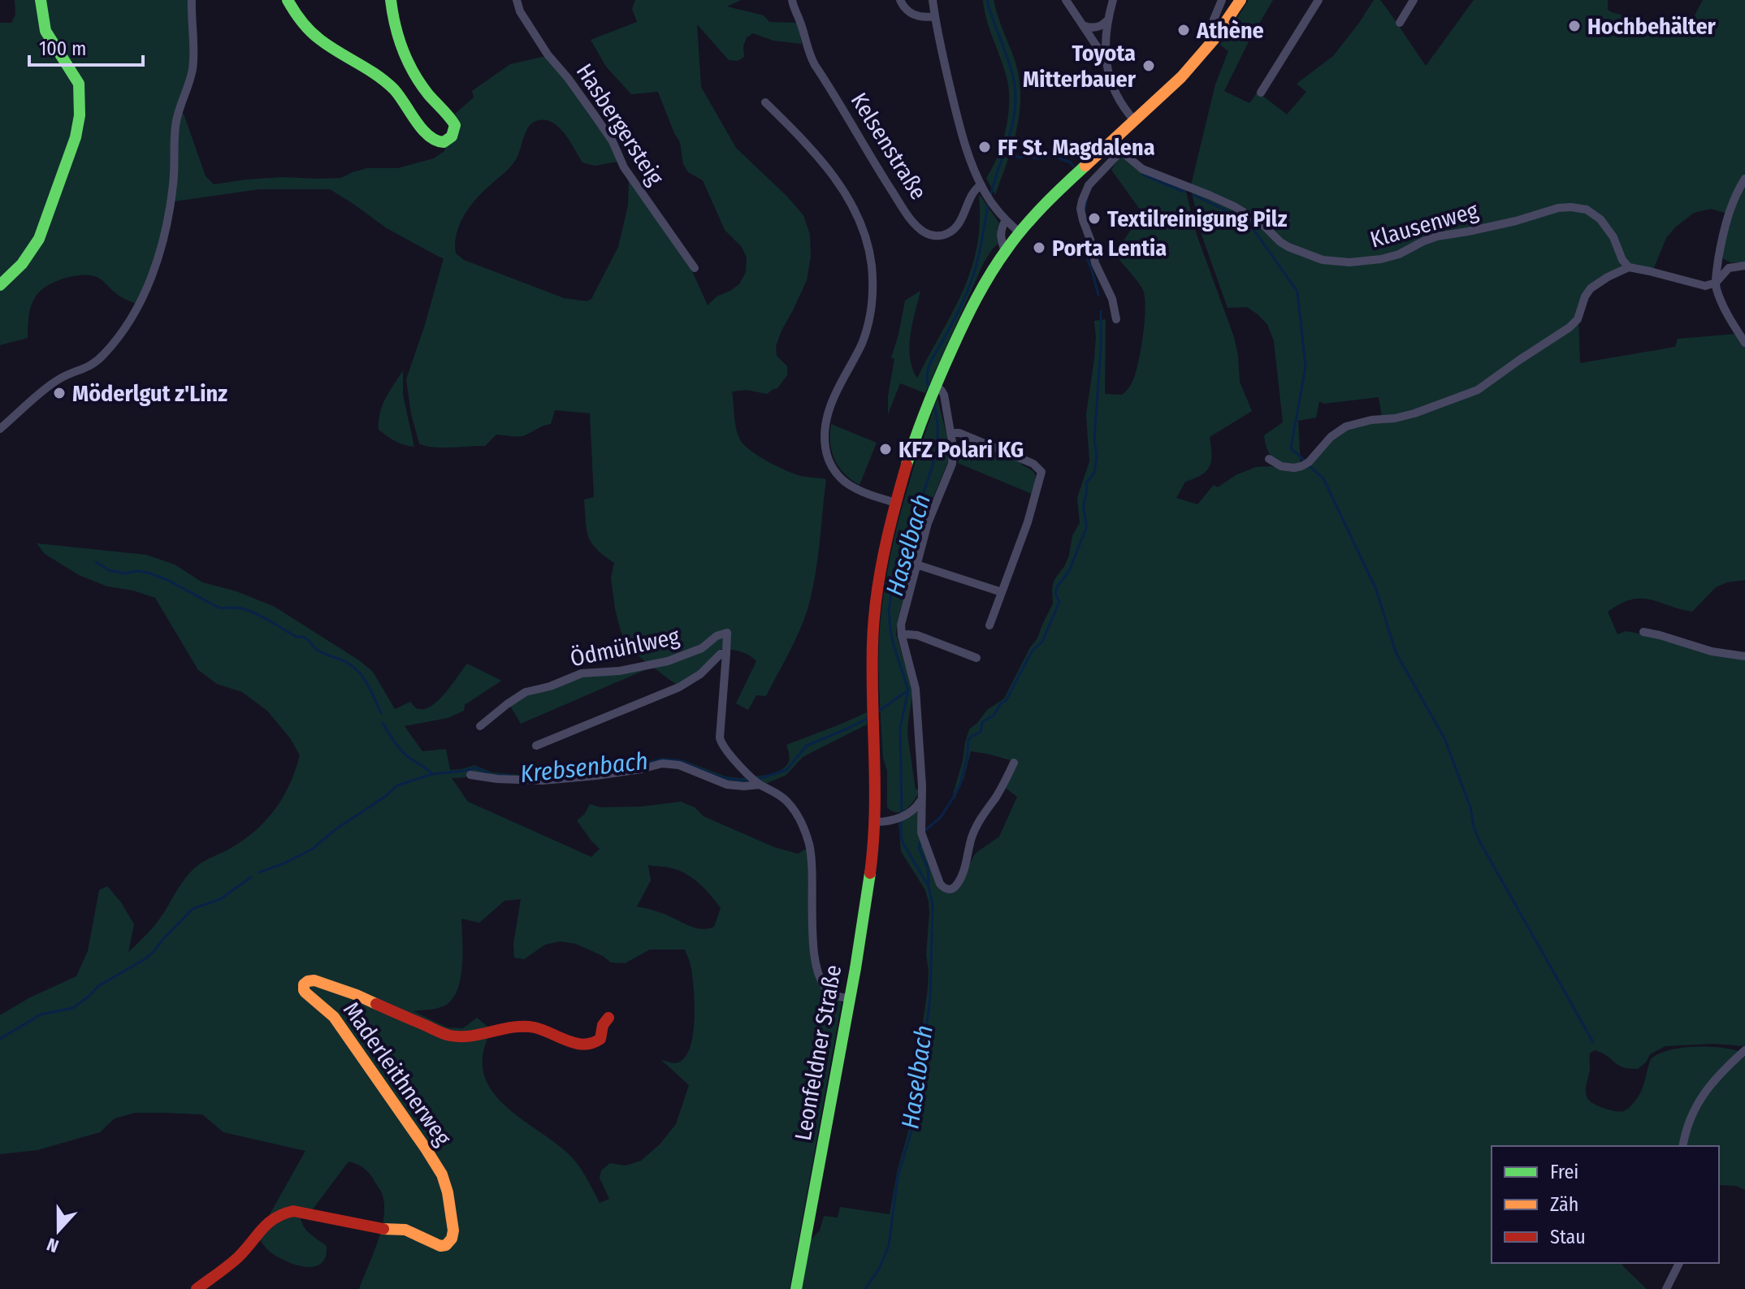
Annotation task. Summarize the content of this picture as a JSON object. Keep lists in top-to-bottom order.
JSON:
{
  "streets": {
    "street": [
      "Hasbergersteig",
      "Kelsenstraße",
      "Klausenweg",
      "Ödmühlweg",
      "Leonfeldner Straße",
      "Maderleithnerweg"
    ]
  },
  "crossings": [
    ["Klausenweg", "Leonfeldner Straße"]
  ],
  "water": ["Haselbach", "Krebsenbach"],
  "places": [
    "Hochbehälter",
    "Athène",
    "Toyota Mitterbauer",
    "FF St. Magdalena",
    "Textilreinigung Pilz",
    "Porta Lentia",
    "Möderlgut z'Linz",
    "KFZ Polari KG"
  ],
  "legend": ["Frei", "Zäh", "Stau"],
  "scale_bar": "100 m",
  "north": "bottom"
}
